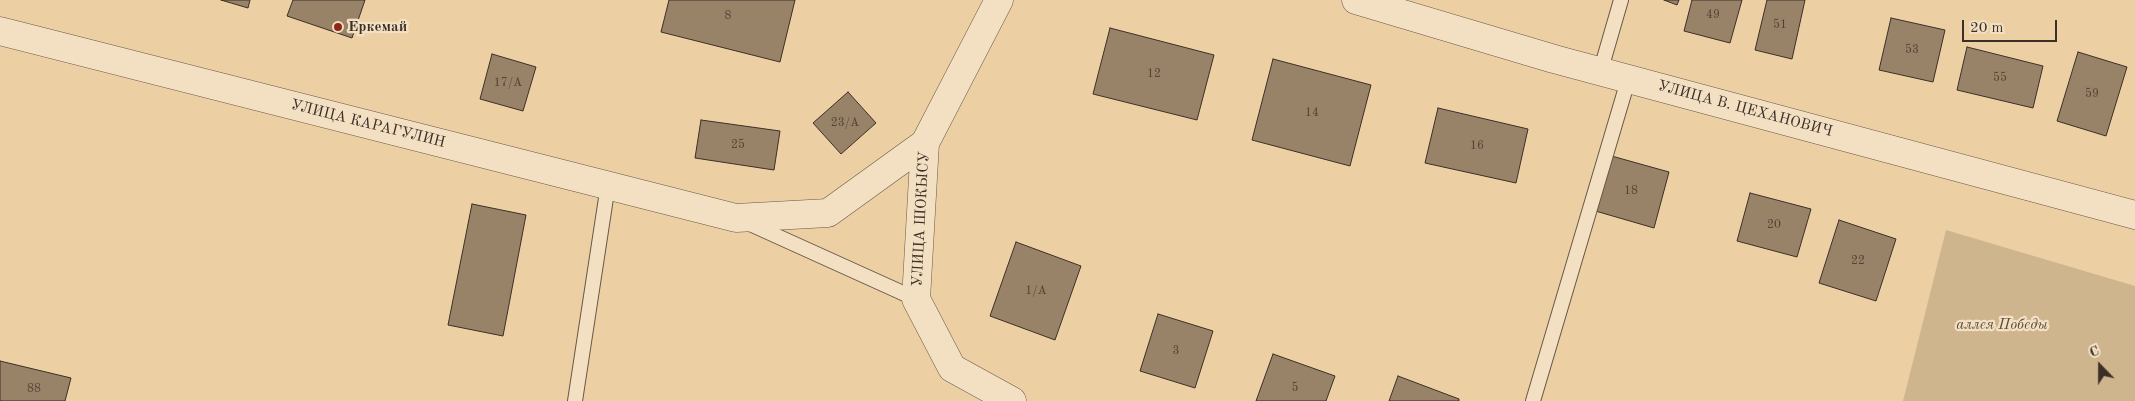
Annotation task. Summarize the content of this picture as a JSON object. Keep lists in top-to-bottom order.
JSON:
{
  "streets": {
    "street": ["УЛИЦА В. ЦЕХАНОВИЧ", "УЛИЦА КАРАГУЛИН", "УЛИЦА ШОКЫСУ"]
  },
  "crossings": [
    ["УЛИЦА КАРАГУЛИН", "УЛИЦА ШОКЫСУ"]
  ],
  "parks": ["аллея Победы"],
  "places": ["Еркемай"],
  "house_numbers": [
    "49",
    "8",
    "51",
    "53",
    "12",
    "55",
    "17/А",
    "59",
    "14",
    "23/А",
    "25",
    "16",
    "18",
    "20",
    "22",
    "1/А",
    "3",
    "5",
    "88"
  ],
  "scale_bar": "20 m",
  "north": "top"
}
